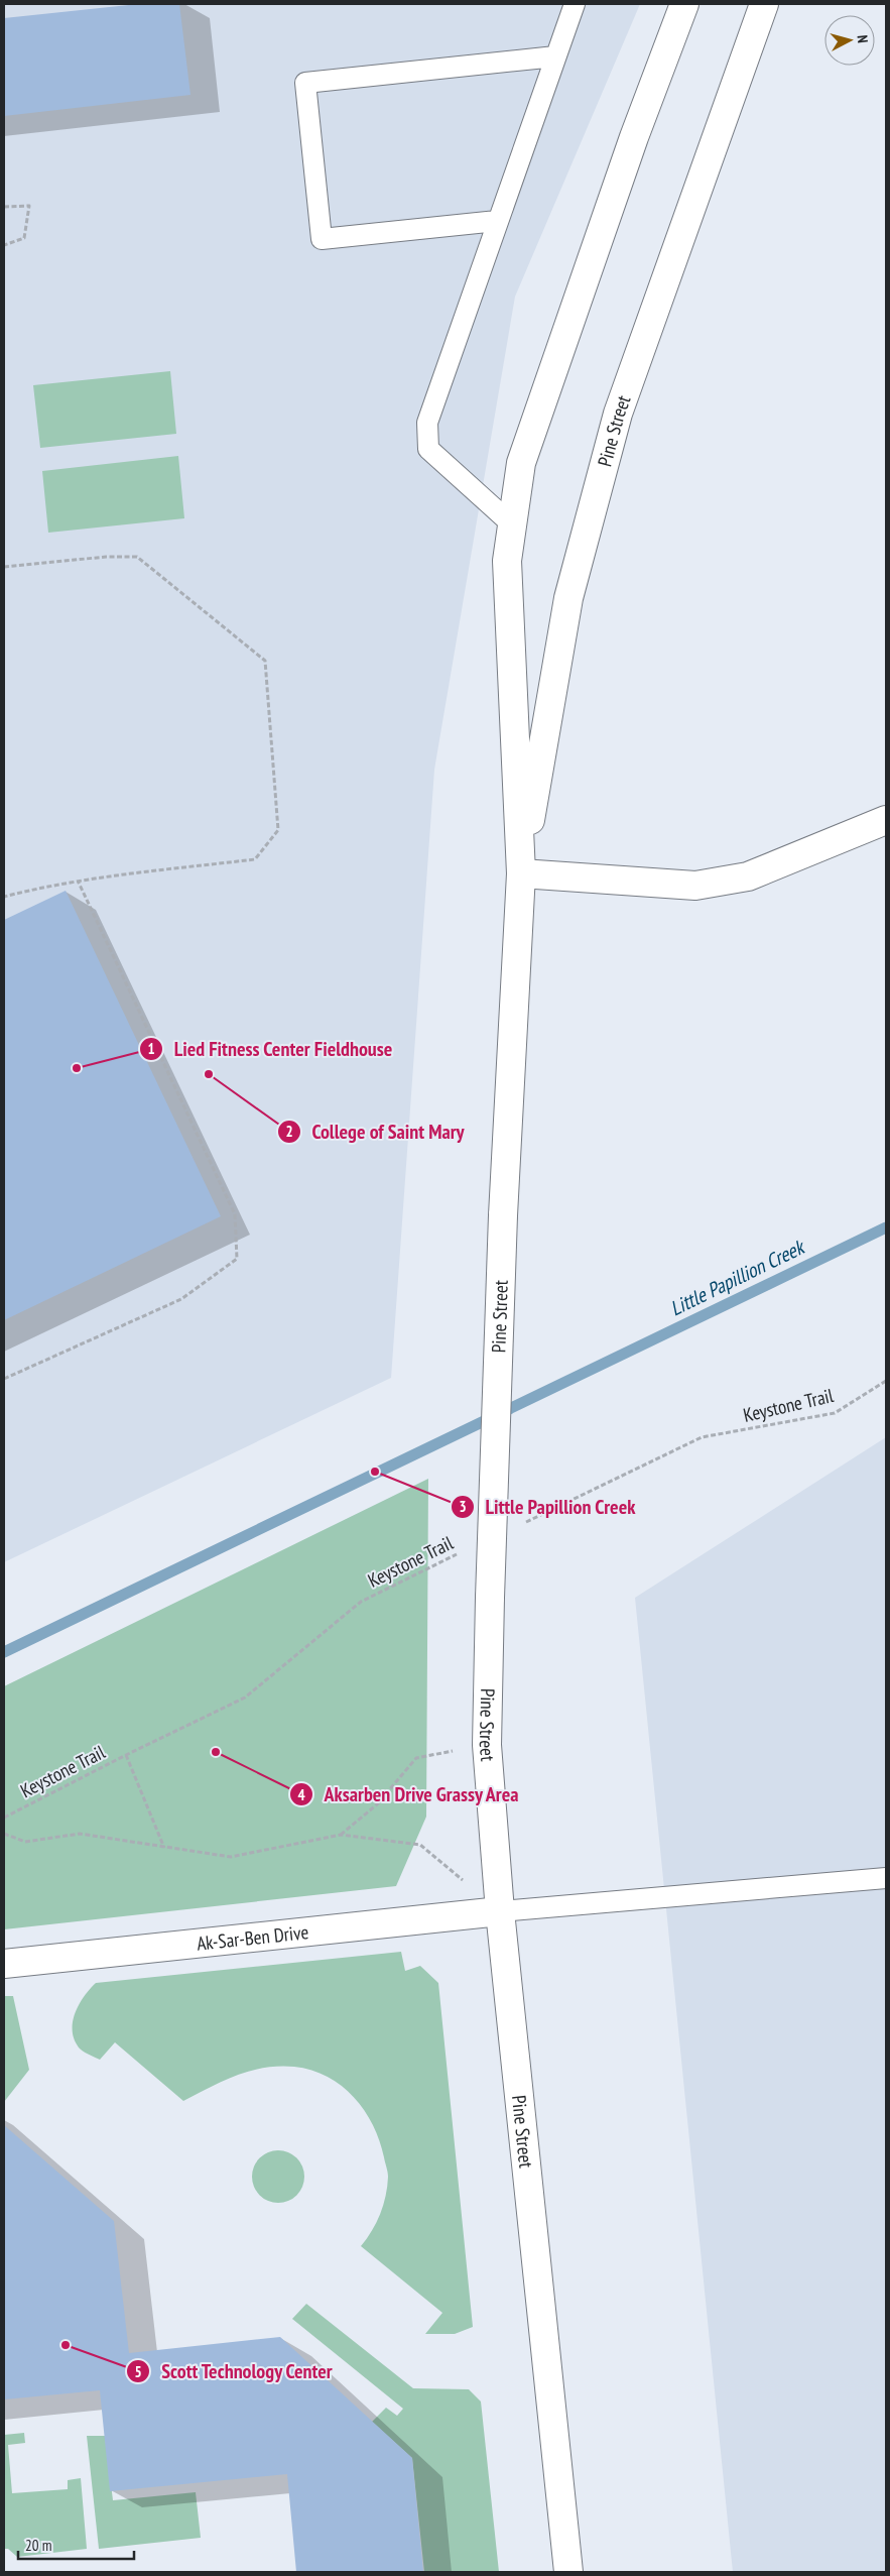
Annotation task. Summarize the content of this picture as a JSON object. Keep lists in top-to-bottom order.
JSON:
{
  "streets": {
    "street": ["Pine Street", "Ak-Sar-Ben Drive"],
    "path": ["Keystone Trail"]
  },
  "crossings": [
    ["Pine Street", "Ak-Sar-Ben Drive"]
  ],
  "water": ["Little Papillion Creek"],
  "places": [
    "Lied Fitness Center Fieldhouse",
    "College of Saint Mary",
    "Little Papillion Creek",
    "Aksarben Drive Grassy Area",
    "Scott Technology Center"
  ],
  "scale_bar": "20 m",
  "north": "right"
}
